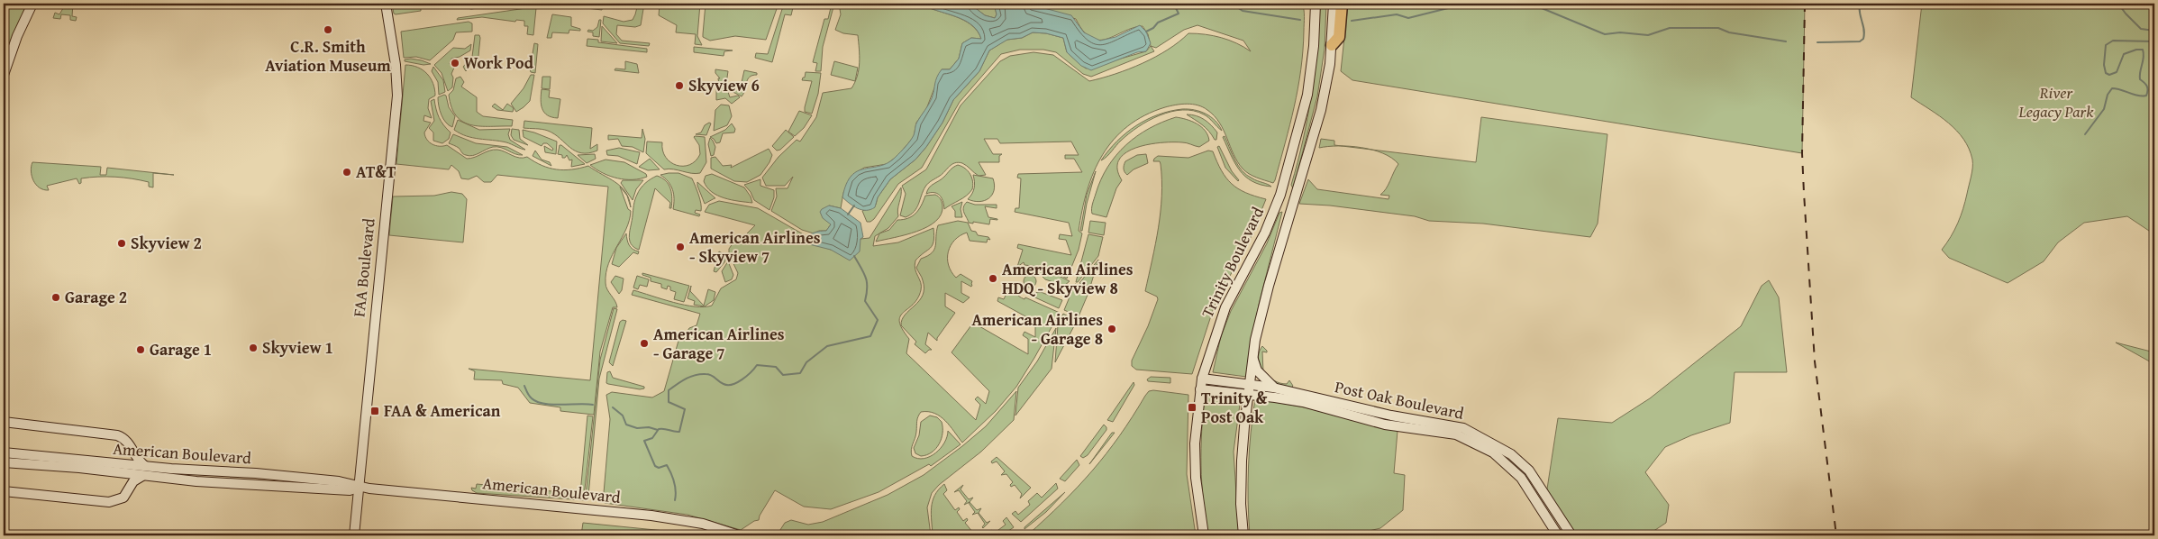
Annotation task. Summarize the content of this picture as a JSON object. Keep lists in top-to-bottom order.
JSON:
{
  "streets": {
    "street": [
      "Trinity Boulevard",
      "FAA Boulevard",
      "Post Oak Boulevard",
      "American Boulevard"
    ]
  },
  "crossings": [
    ["Trinity Boulevard", "Post Oak Boulevard"],
    ["FAA Boulevard", "American Boulevard"]
  ],
  "parks": ["River Legacy Park"],
  "places": {
    "other": [
      "C.R. Smith Aviation Museum",
      "Work Pod",
      "Skyview 6",
      "AT&T",
      "Skyview 2",
      "American Airlines - Skyview 7",
      "American Airlines HDQ - Skyview 8",
      "Garage 2",
      "American Airlines - Garage 8",
      "American Airlines - Garage 7",
      "Skyview 1",
      "Garage 1"
    ],
    "transit": ["Trinity & Post Oak", "FAA & American"]
  }
}
